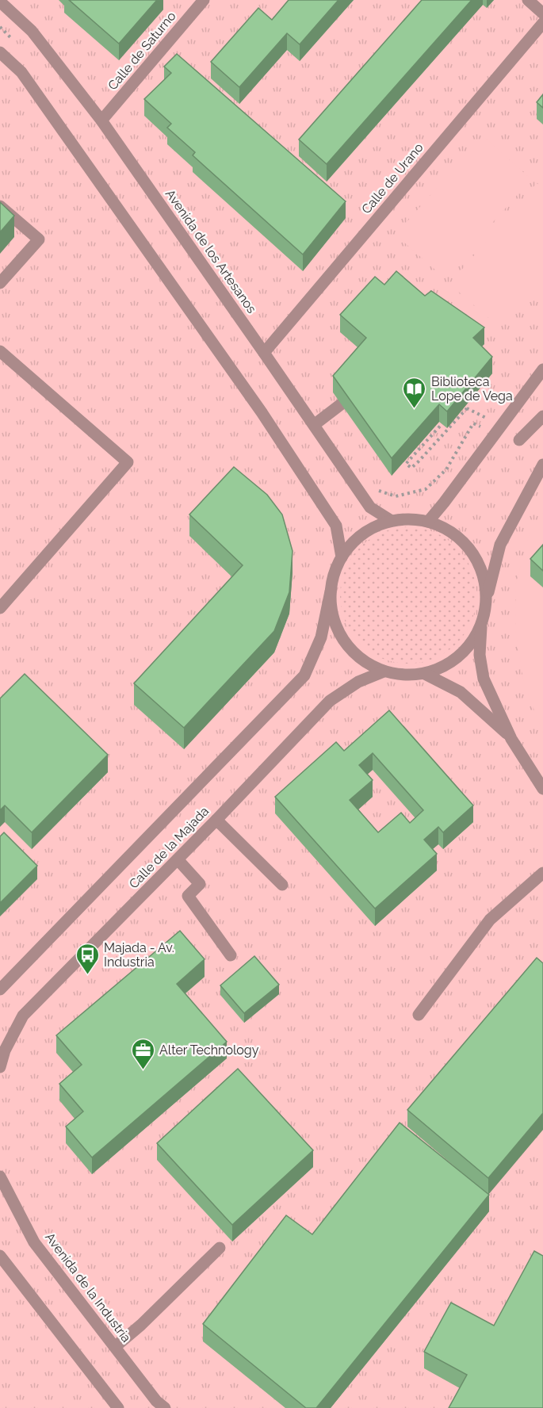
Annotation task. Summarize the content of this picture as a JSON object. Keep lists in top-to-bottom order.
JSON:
{
  "streets": {
    "street": [
      "Calle de Saturno",
      "Calle de Urano",
      "Avenida de los Artesanos",
      "Calle de la Majada",
      "Avenida de la Industria"
    ]
  },
  "crossings": [
    ["Calle de Saturno", "Avenida de los Artesanos"],
    ["Calle de Urano", "Avenida de los Artesanos"],
    ["Avenida de los Artesanos", "Calle de la Majada"]
  ],
  "places": {
    "library": ["Biblioteca Lope de Vega"],
    "bus stop": ["Majada - Av. Industria"],
    "office": ["Alter Technology"]
  }
}
